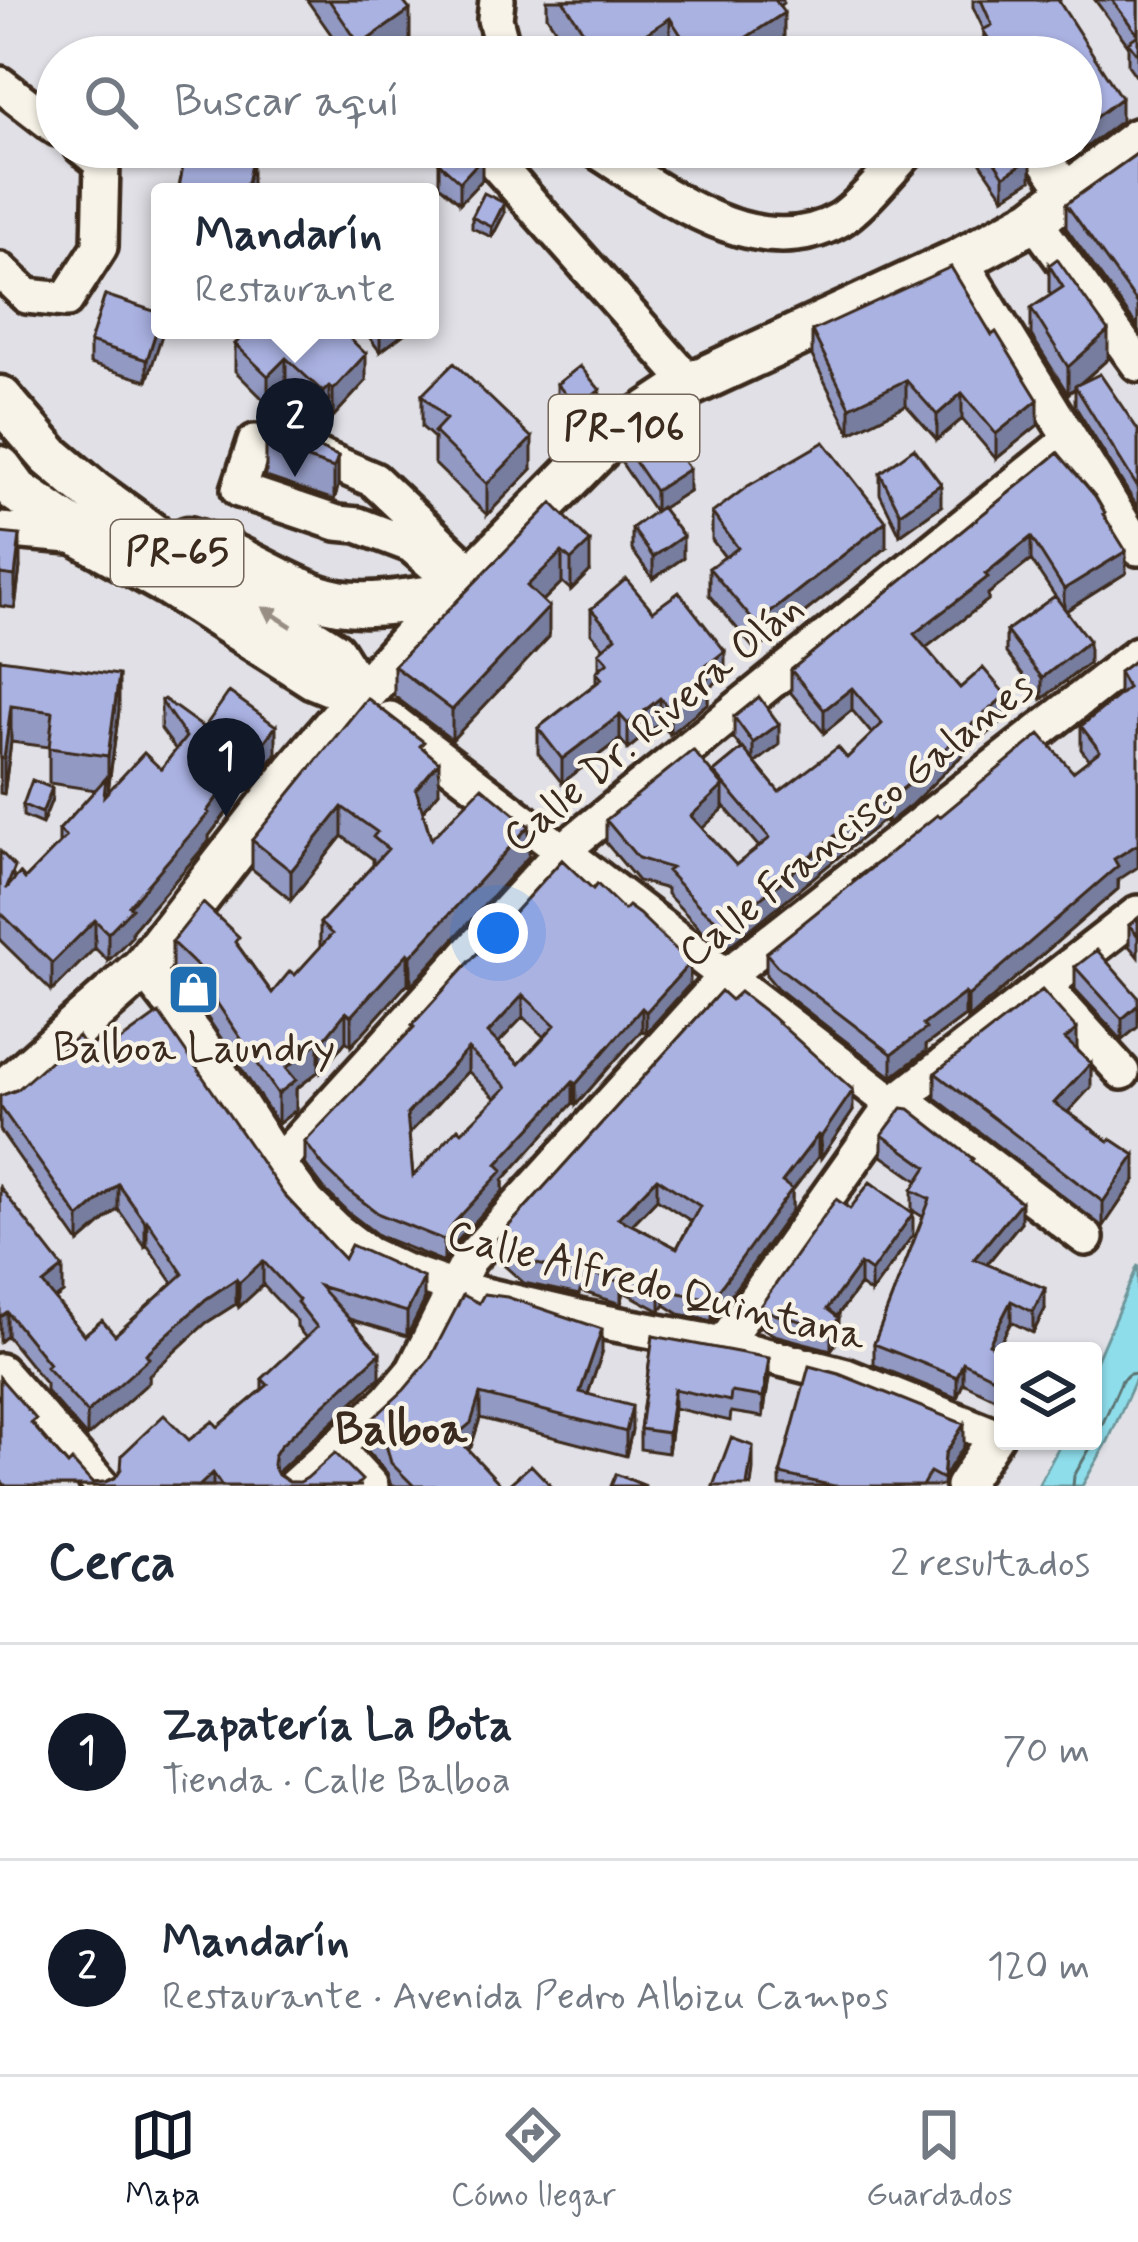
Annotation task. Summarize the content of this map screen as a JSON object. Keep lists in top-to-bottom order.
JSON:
{
  "streets": {
    "main road": ["PR-106", "PR-65"],
    "street": ["Calle Dr. Rivera Olán", "Calle Francisco Galanes", "Calle Alfredo Quintana"]
  },
  "crossings": [
    ["PR-106", "PR-65"],
    ["PR-106", "Calle Alfredo Quintana"],
    ["Calle Dr. Rivera Olán", "Calle Alfredo Quintana"],
    ["Calle Francisco Galanes", "Calle Alfredo Quintana"]
  ],
  "districts": ["Balboa"],
  "places": {
    "shop": ["Balboa Laundry"]
  },
  "page": {
    "search": "Buscar aquí",
    "popup": ["Mandarín", "Restaurante"],
    "pins": ["2", "1"],
    "heading": ["Cerca", "2 resultados"],
    "list": [
      {
        "mark": "1",
        "name": "Zapatería La Bota",
        "note": "Tienda · Calle Balboa",
        "value": "70 m"
      },
      {
        "mark": "2",
        "name": "Mandarín",
        "note": "Restaurante · Avenida Pedro Albizu Campos",
        "value": "120 m"
      }
    ],
    "nav": ["Mapa", "Cómo llegar", "Guardados"]
  }
}
